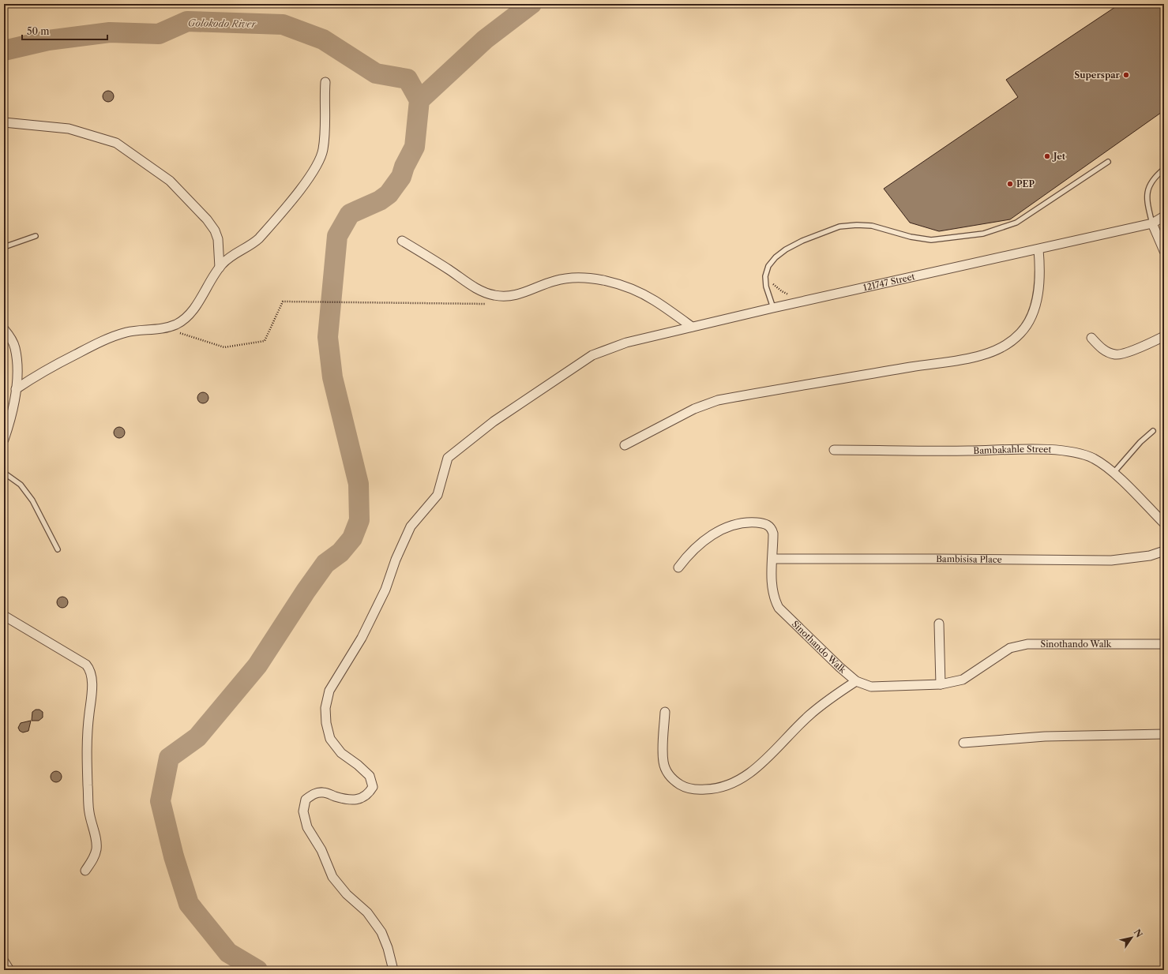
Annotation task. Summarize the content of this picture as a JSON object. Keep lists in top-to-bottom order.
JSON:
{
  "streets": {
    "street": [
      "121747 Street",
      "Bambakahle Street",
      "Bambisisa Place",
      "Sinothando Walk"
    ]
  },
  "crossings": [
    ["Bambisisa Place", "Sinothando Walk"]
  ],
  "water": ["Golokodo River"],
  "places": ["Superspar", "Jet", "PEP"],
  "scale_bar": "50 m",
  "north": "top right"
}
